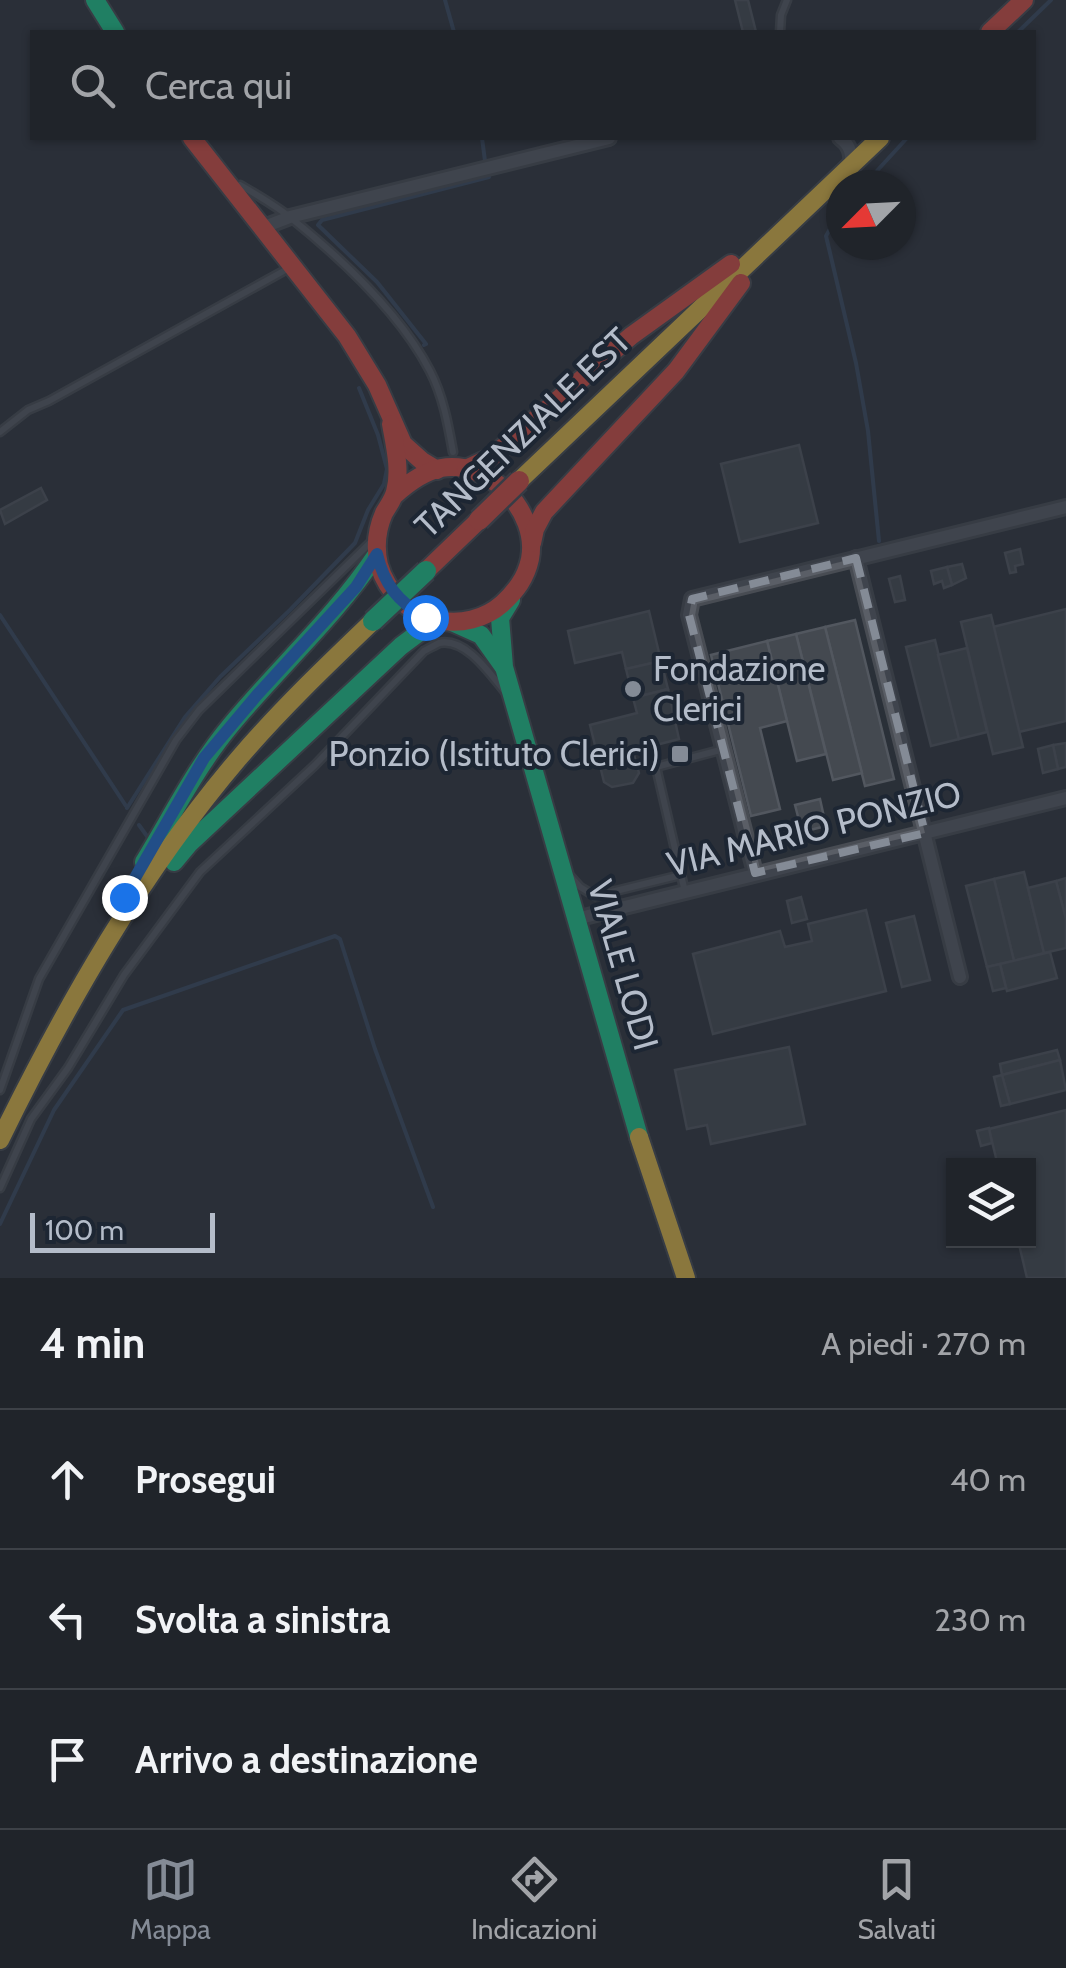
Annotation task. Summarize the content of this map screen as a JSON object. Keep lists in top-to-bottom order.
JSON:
{
  "streets": {
    "main road": ["TANGENZIALE EST", "VIALE LODI"],
    "street": ["VIA MARIO PONZIO"]
  },
  "crossings": [
    ["VIA MARIO PONZIO", "VIALE LODI"]
  ],
  "places": {
    "other": ["Fondazione Clerici"],
    "transit": ["Ponzio (Istituto Clerici)"]
  },
  "scale_bar": "100 m",
  "north": "bottom left",
  "page": {
    "search": "Cerca qui",
    "scale": "100 m",
    "heading": ["4 min", "A piedi · 270 m"],
    "list": [
      ["Prosegui", "40 m"],
      ["Svolta a sinistra", "230 m"],
      "Arrivo a destinazione"
    ],
    "nav": ["Mappa", "Indicazioni", "Salvati"]
  }
}
